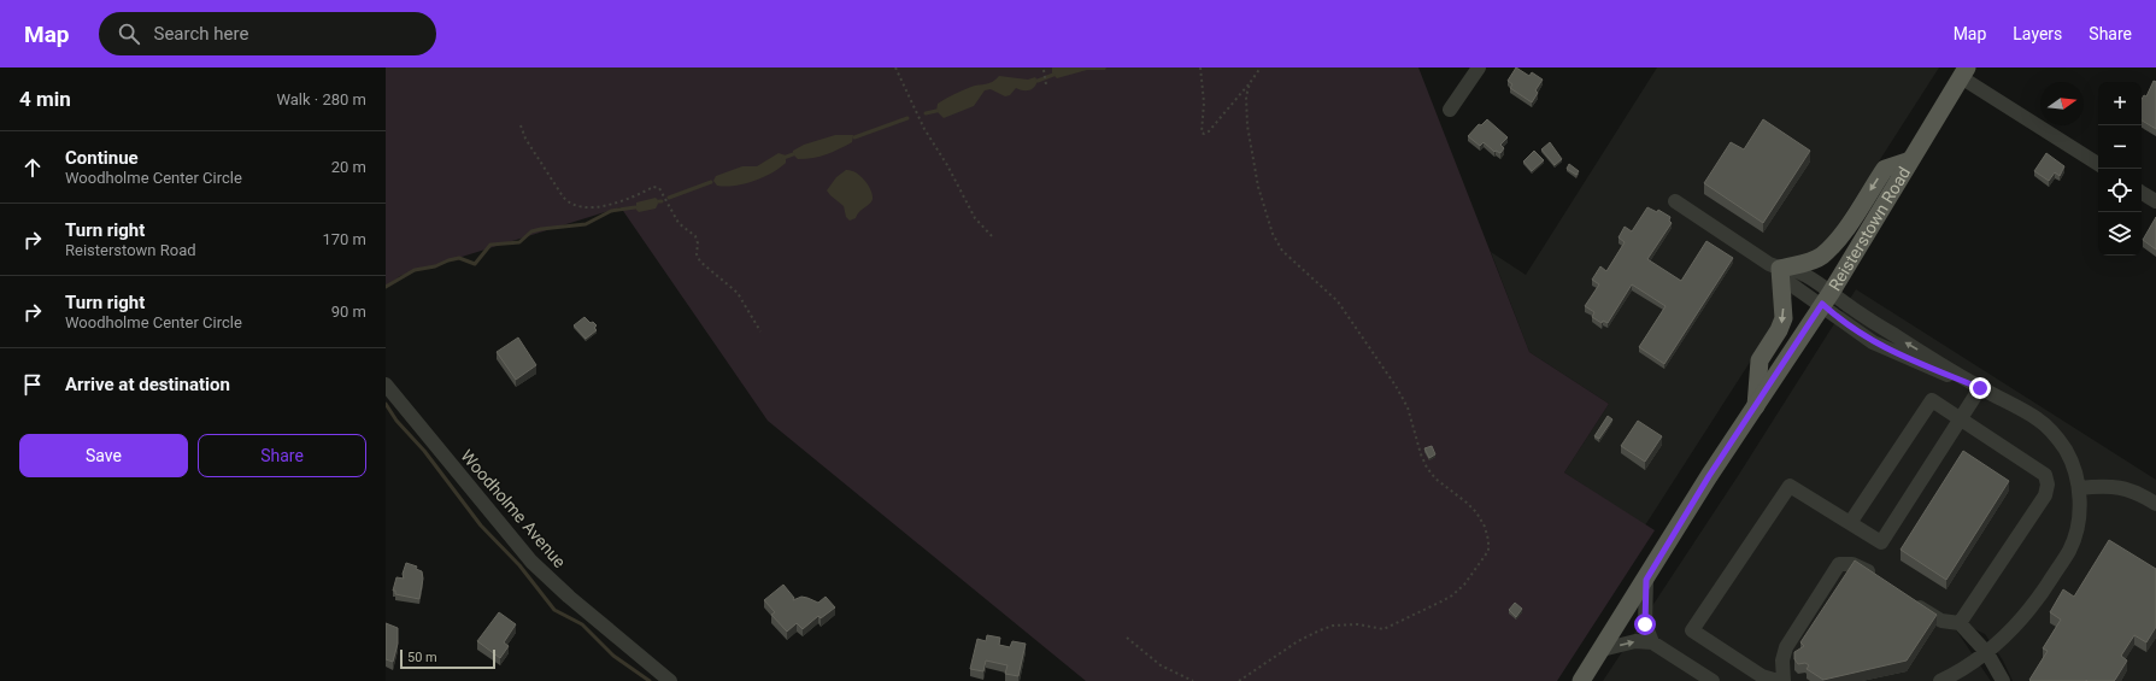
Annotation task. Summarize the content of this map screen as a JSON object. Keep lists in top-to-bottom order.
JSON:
{
  "streets": {
    "main road": ["Reisterstown Road"],
    "street": ["Woodholme Avenue"]
  },
  "scale_bar": "50 m",
  "north": "right",
  "page": {
    "header": "Map",
    "search": "Search here",
    "nav": ["Map", "Layers", "Share"],
    "heading": ["4 min", "Walk · 280 m"],
    "map_buttons": ["+", "−"],
    "list": [
      ["Continue", "Woodholme Center Circle", "20 m"],
      ["Turn right", "Reisterstown Road", "170 m"],
      ["Turn right", "Woodholme Center Circle", "90 m"],
      "Arrive at destination"
    ],
    "buttons": ["Save", "Share"],
    "scale": "50 m"
  }
}
